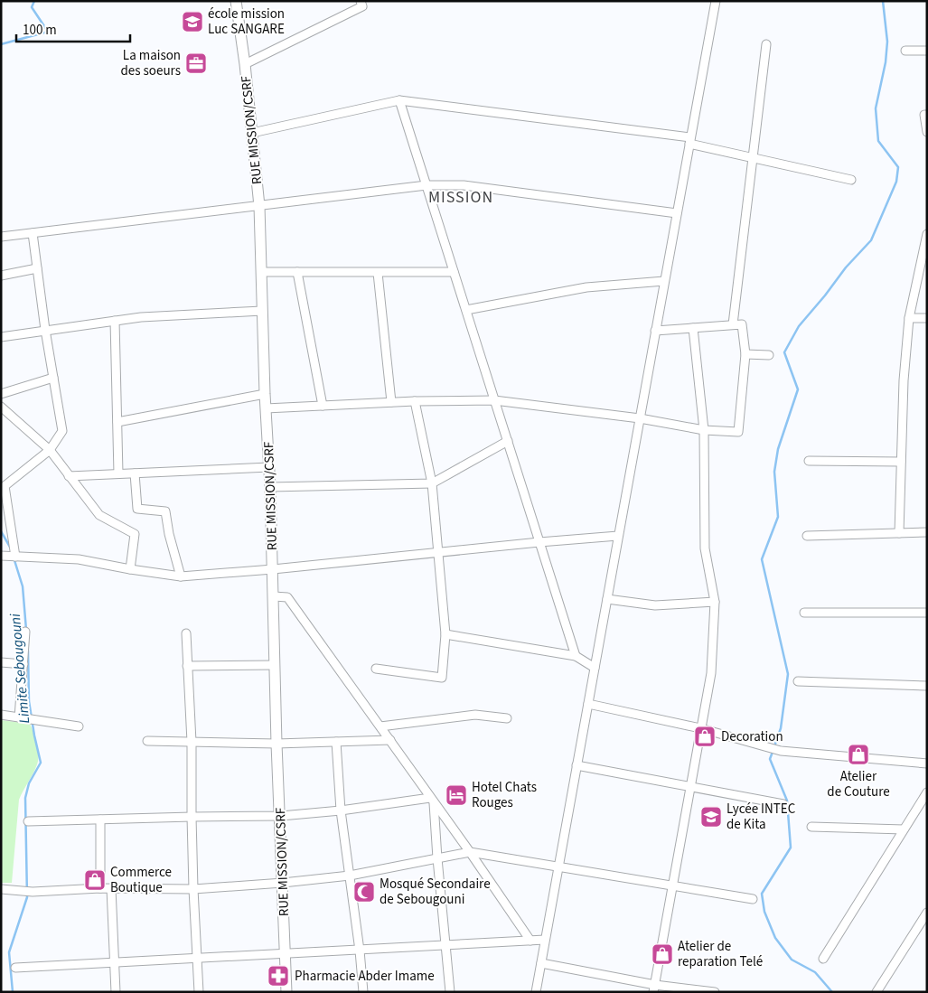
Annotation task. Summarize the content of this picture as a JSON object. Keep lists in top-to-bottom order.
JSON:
{
  "streets": {
    "main road": ["RUE MISSION/CSRF"]
  },
  "districts": ["MISSION"],
  "water": ["Limite Sebougouni"],
  "places": {
    "school or university": ["école mission Luc SANGARE", "Lycée INTEC de Kita"],
    "office": ["La maison des soeurs"],
    "shop": [
      "Decoration",
      "Atelier de Couture",
      "Commerce Boutique",
      "Atelier de reparation Telé"
    ],
    "hotel": ["Hotel Chats Rouges"],
    "mosque": ["Mosqué Secondaire de Sebougouni"],
    "pharmacy": ["Pharmacie Abder Imame"]
  },
  "scale_bar": "100 m"
}
